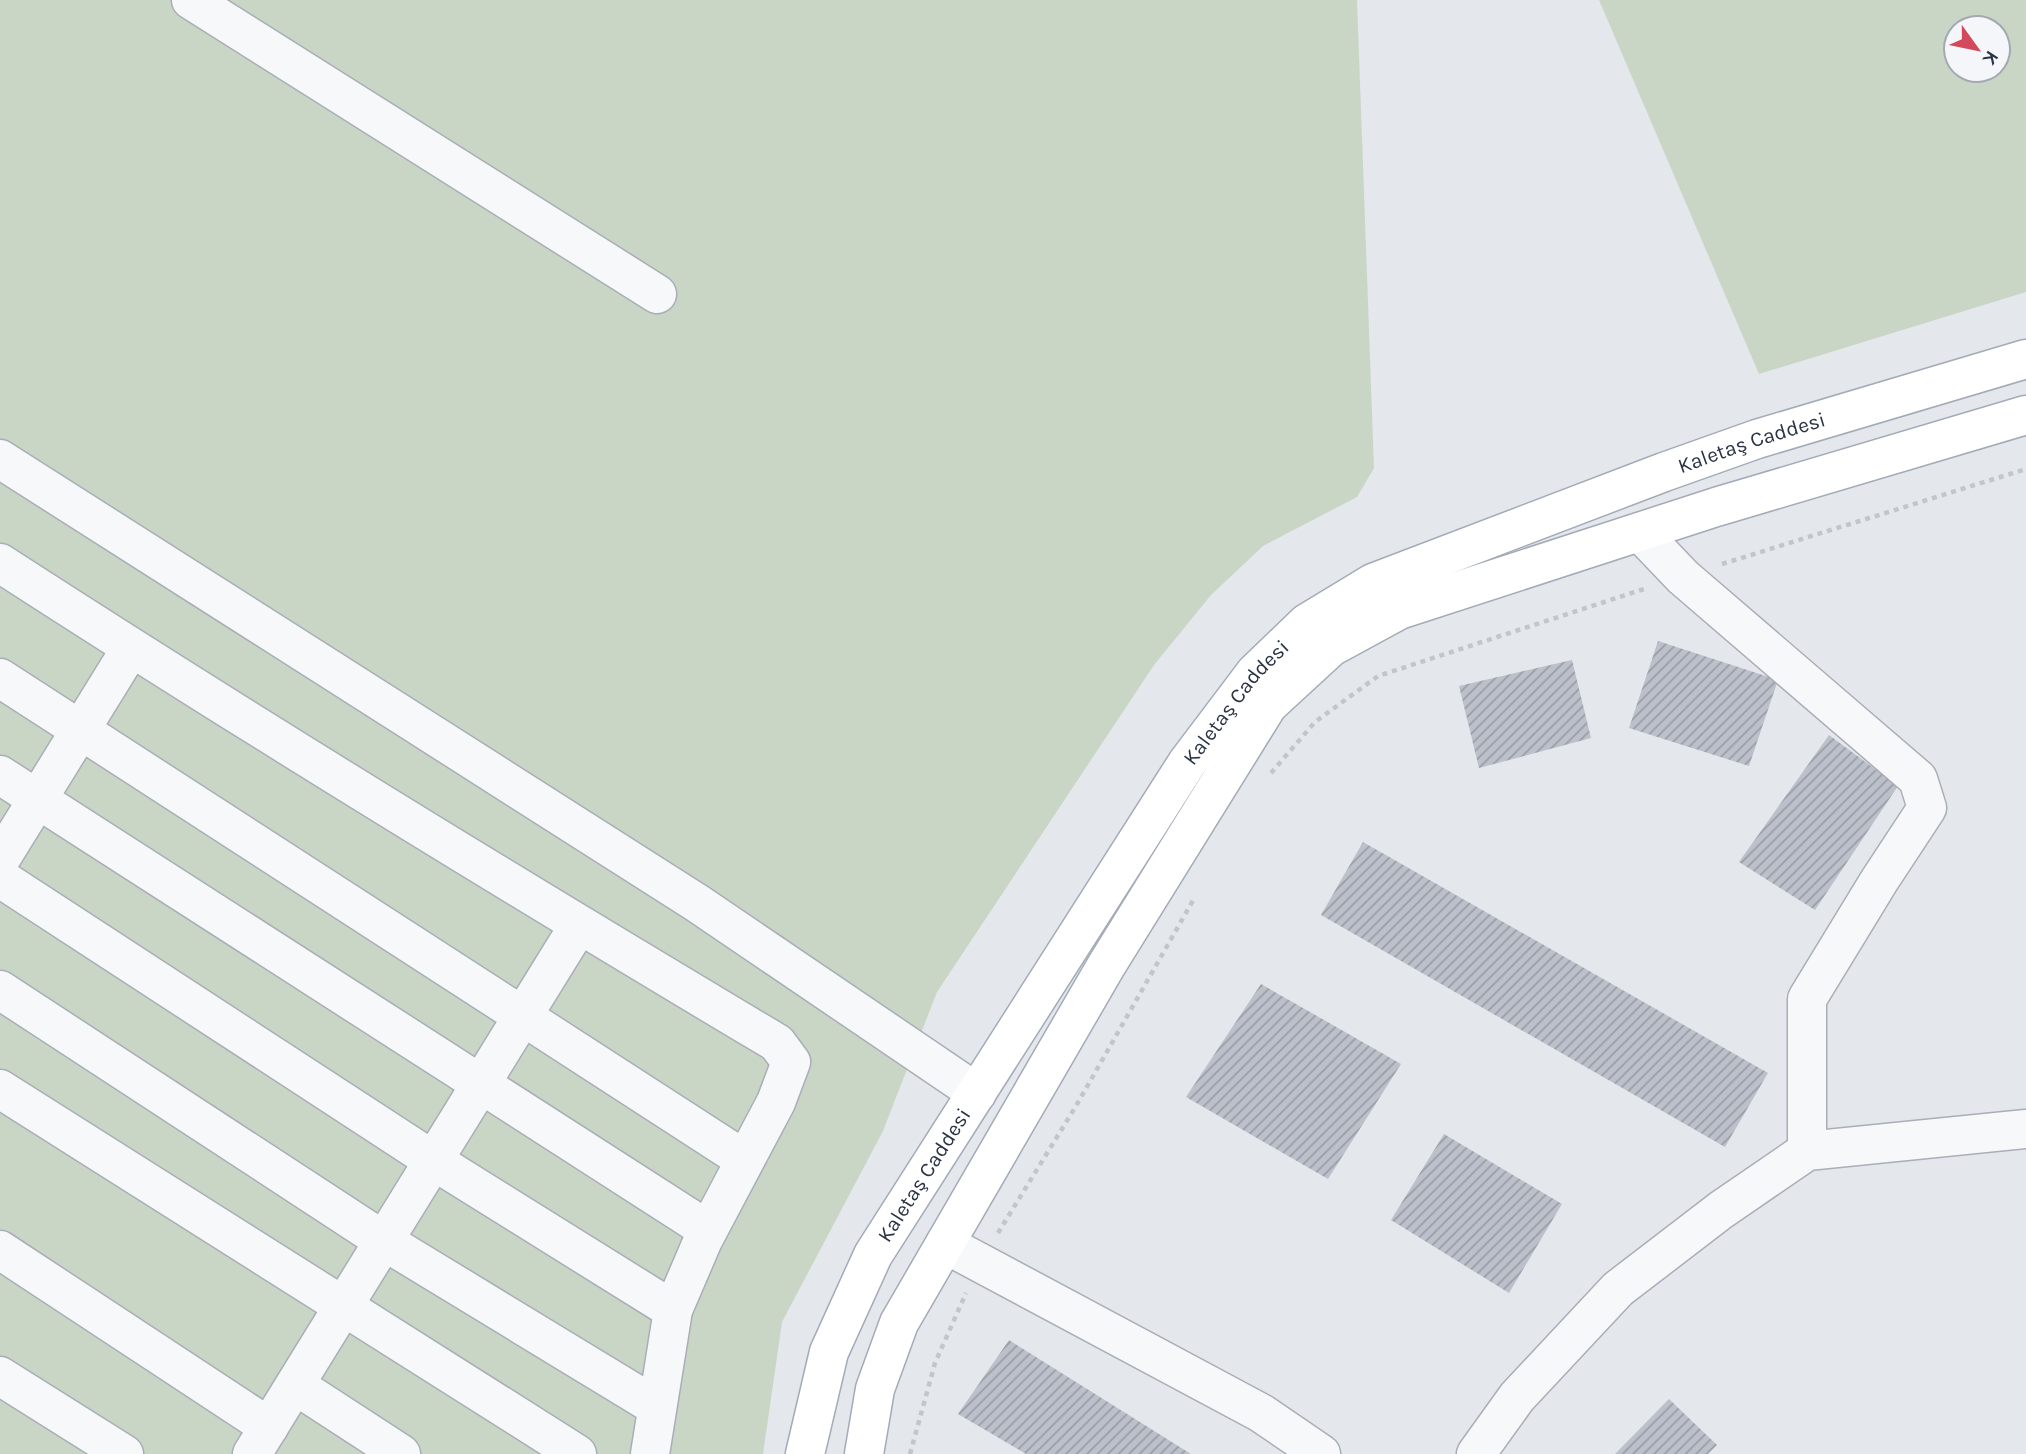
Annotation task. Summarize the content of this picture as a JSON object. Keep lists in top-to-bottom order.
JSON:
{
  "streets": {
    "main road": ["Kaletaş Caddesi"]
  },
  "north": "bottom right"
}
